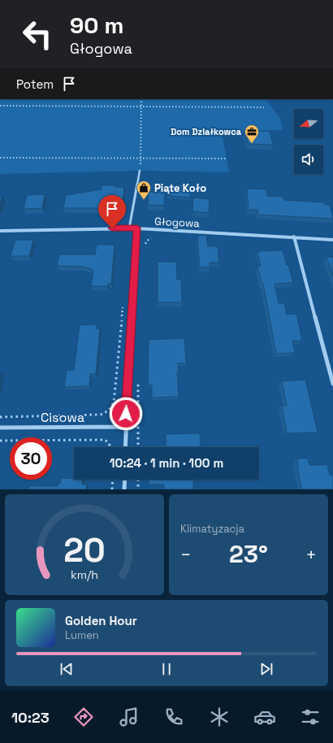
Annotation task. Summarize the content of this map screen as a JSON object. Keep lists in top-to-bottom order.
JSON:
{
  "streets": {
    "street": ["Głogowa", "Cisowa"]
  },
  "places": {
    "office": ["Dom Działkowca"],
    "shop": ["Piąte Koło"]
  },
  "north": "left",
  "page": {
    "turn": ["90 m", "Głogowa"],
    "then": "Potem",
    "limit": "30",
    "trip": "10:24 · 1 min · 100 m",
    "tile": "Klimatyzacja",
    "heat": ["−", "23°", "+"],
    "song": ["Golden Hour", "Lumen"],
    "tabs": "10:23",
    "gauge": ["20", "km/h"]
  }
}
